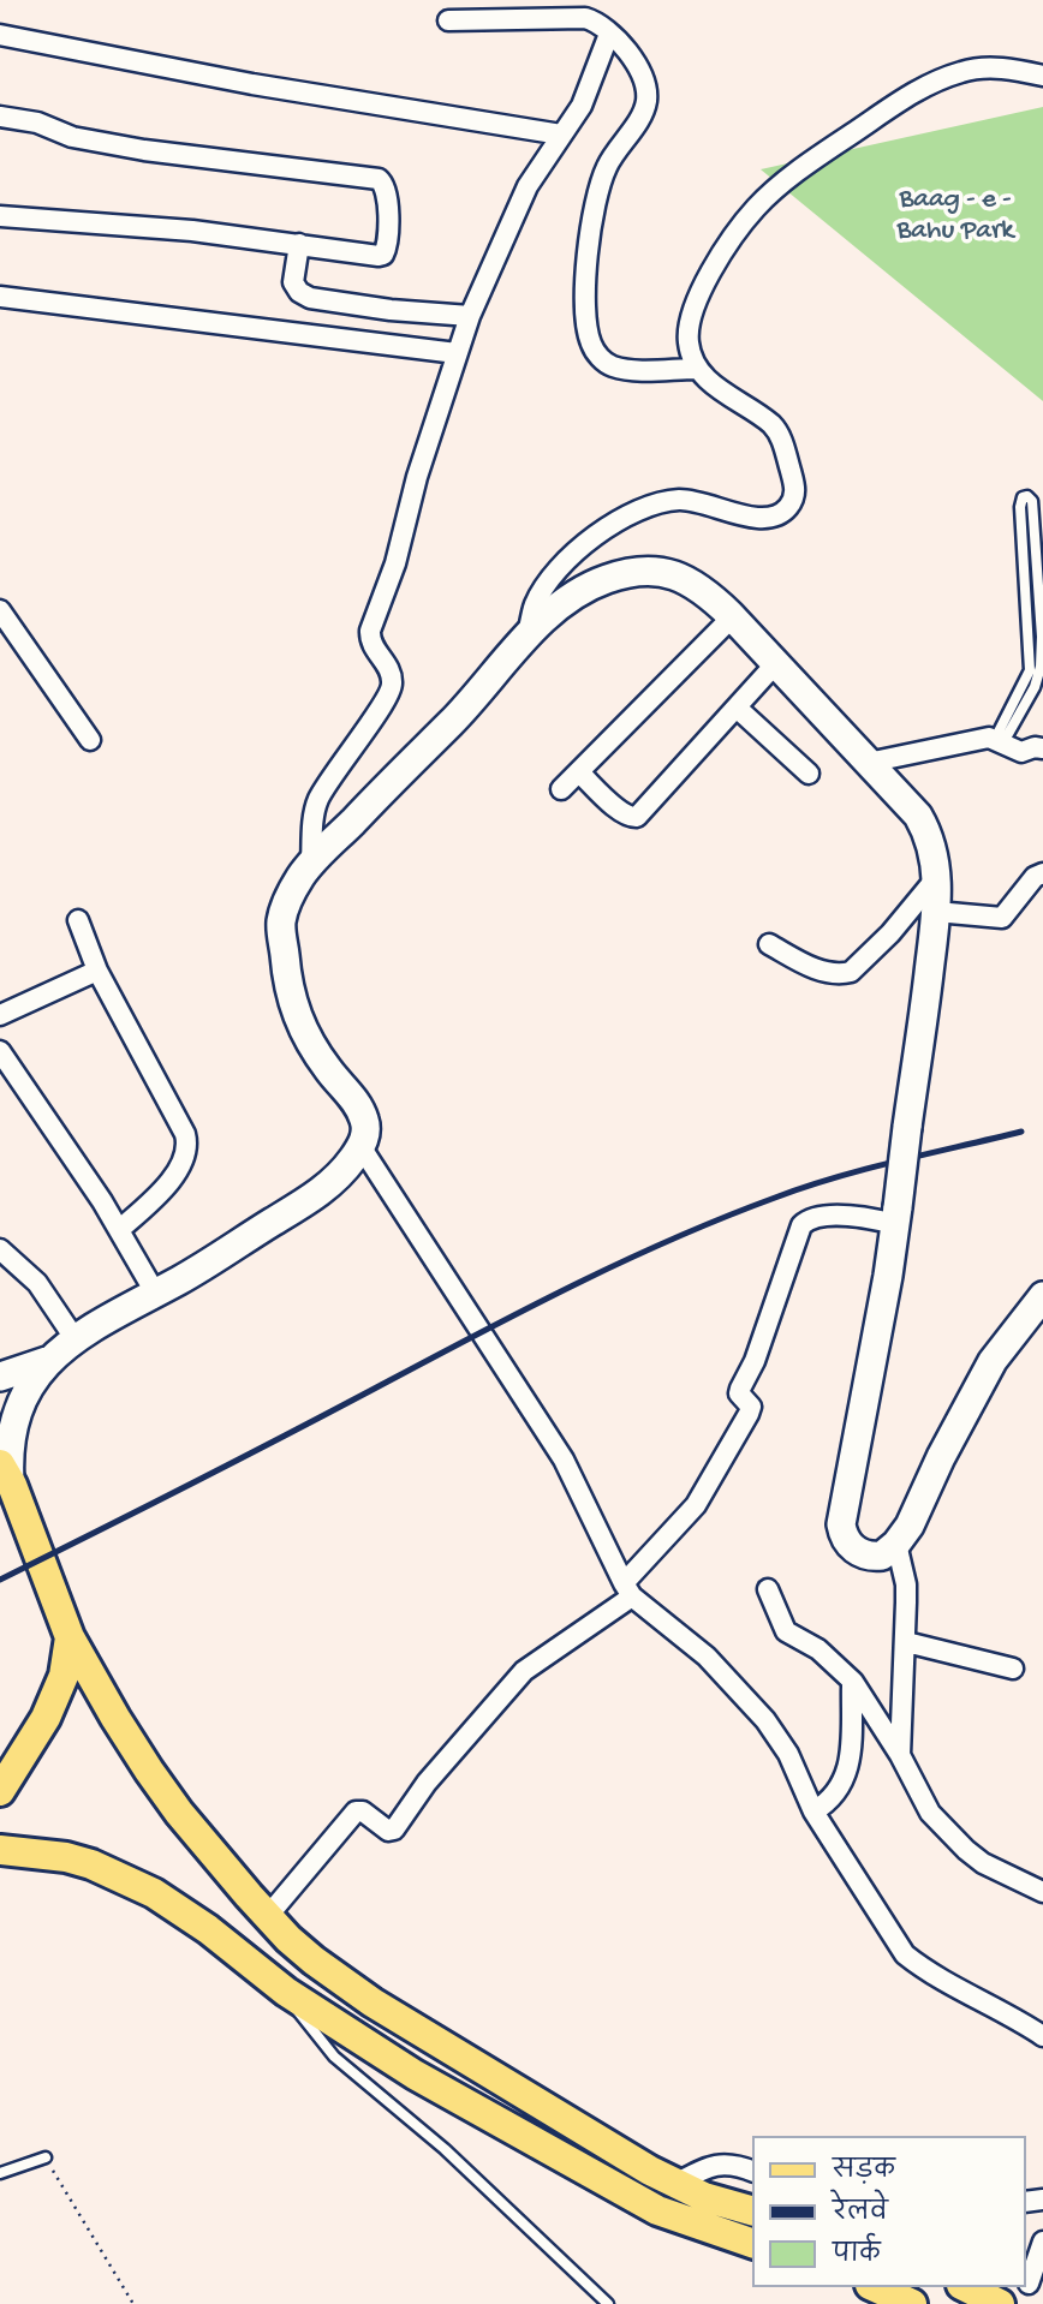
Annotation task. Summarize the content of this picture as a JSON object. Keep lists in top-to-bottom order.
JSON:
{
  "parks": ["Baag - e - Bahu Park"],
  "legend": ["सड़क", "रेलवे", "पार्क"]
}
